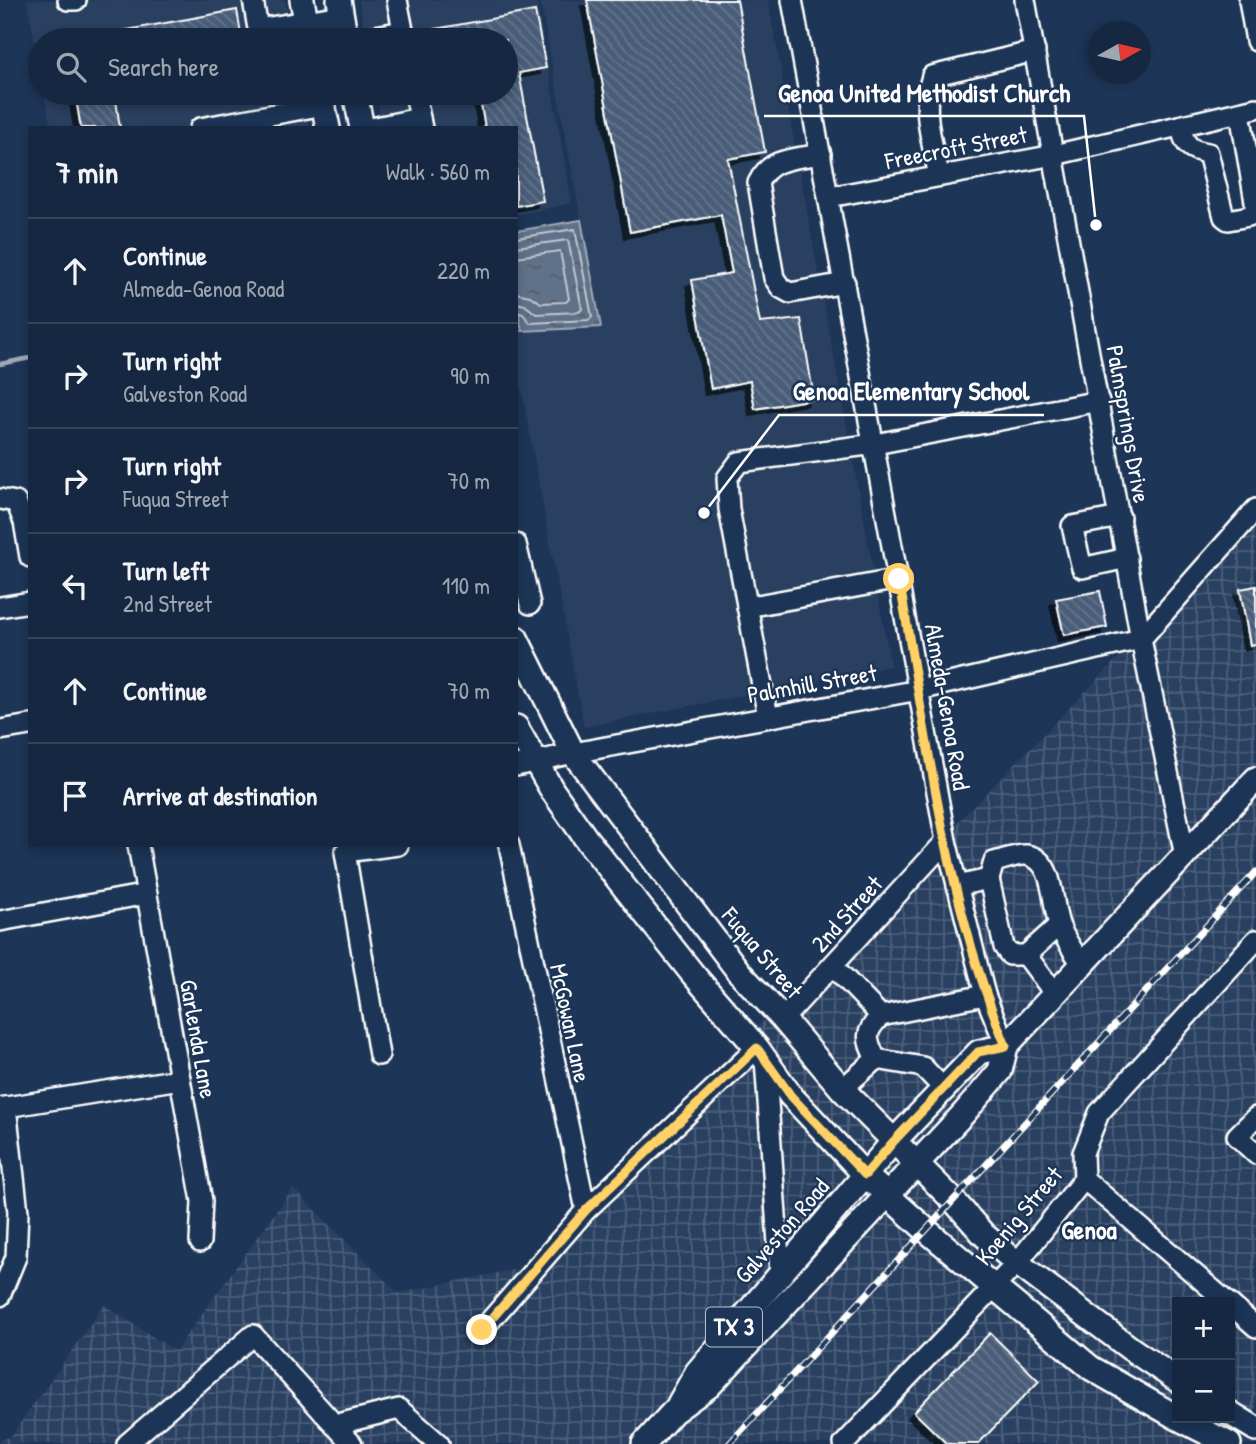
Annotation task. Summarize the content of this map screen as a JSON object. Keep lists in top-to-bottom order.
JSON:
{
  "streets": {
    "main road": ["Fuqua Street", "Galveston Road", "TX 3"],
    "street": [
      "Freecroft Street",
      "Palmsprings Drive",
      "Palmhill Street",
      "Almeda-Genoa Road",
      "2nd Street",
      "McGowan Lane",
      "Garlenda Lane",
      "Koenig Street"
    ]
  },
  "crossings": [
    ["Freecroft Street", "Palmsprings Drive"],
    ["Freecroft Street", "Almeda-Genoa Road"],
    ["Palmsprings Drive", "Palmhill Street"],
    ["Palmsprings Drive", "Galveston Road"],
    ["Palmhill Street", "Almeda-Genoa Road"],
    ["Palmhill Street", "Fuqua Street"],
    ["Almeda-Genoa Road", "2nd Street"],
    ["Almeda-Genoa Road", "Galveston Road"],
    ["2nd Street", "Fuqua Street"],
    ["Fuqua Street", "Koenig Street"],
    ["Fuqua Street", "Galveston Road"]
  ],
  "districts": ["Genoa"],
  "places": ["Genoa United Methodist Church", "Genoa Elementary School"],
  "north": "right",
  "page": {
    "search": "Search here",
    "heading": ["7 min", "Walk · 560 m"],
    "list": [
      ["Continue", "Almeda-Genoa Road", "220 m"],
      ["Turn right", "Galveston Road", "90 m"],
      ["Turn right", "Fuqua Street", "70 m"],
      ["Turn left", "2nd Street", "110 m"],
      ["Continue", "70 m"],
      "Arrive at destination"
    ],
    "map_buttons": ["+", "−"]
  }
}
